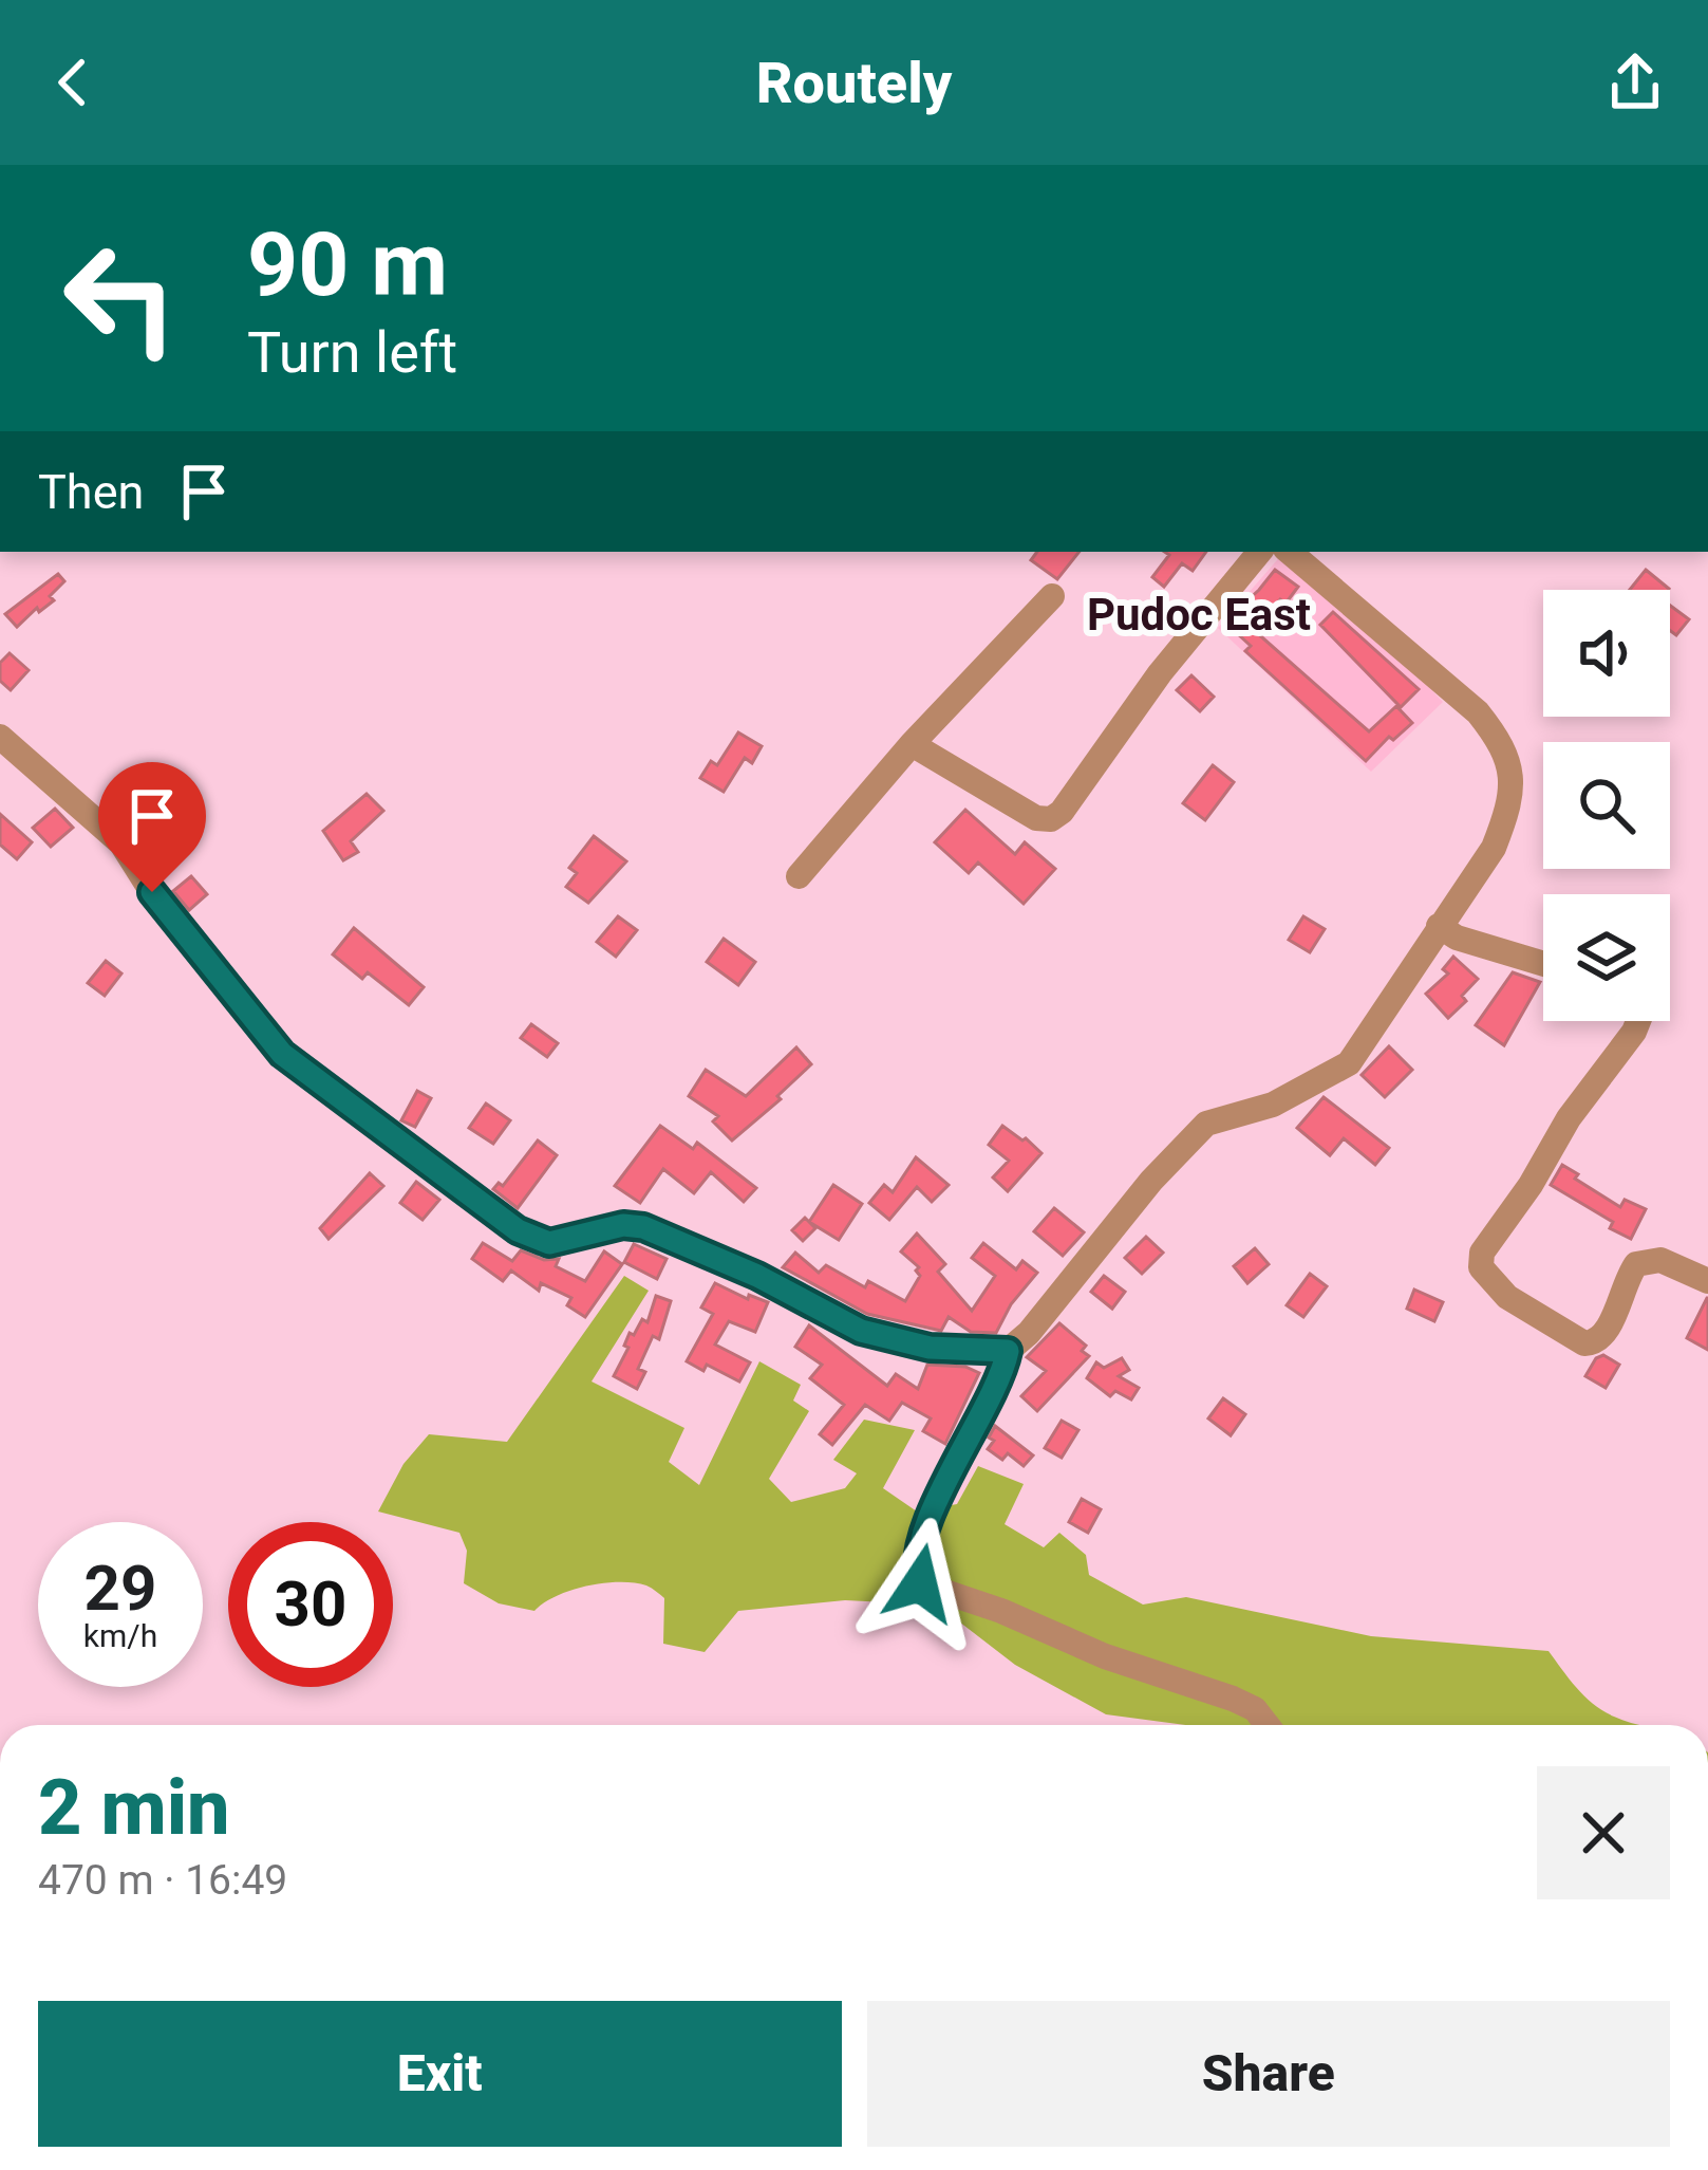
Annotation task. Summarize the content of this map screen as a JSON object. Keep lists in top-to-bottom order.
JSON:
{
  "districts": ["Pudoc East"],
  "page": {
    "header": "Routely",
    "turn": ["90 m", "Turn left"],
    "then": "Then",
    "speed": "29 km/h",
    "limit": "30",
    "heading": ["2 min", "470 m · 16:49"],
    "buttons": ["Exit", "Share"]
  }
}
